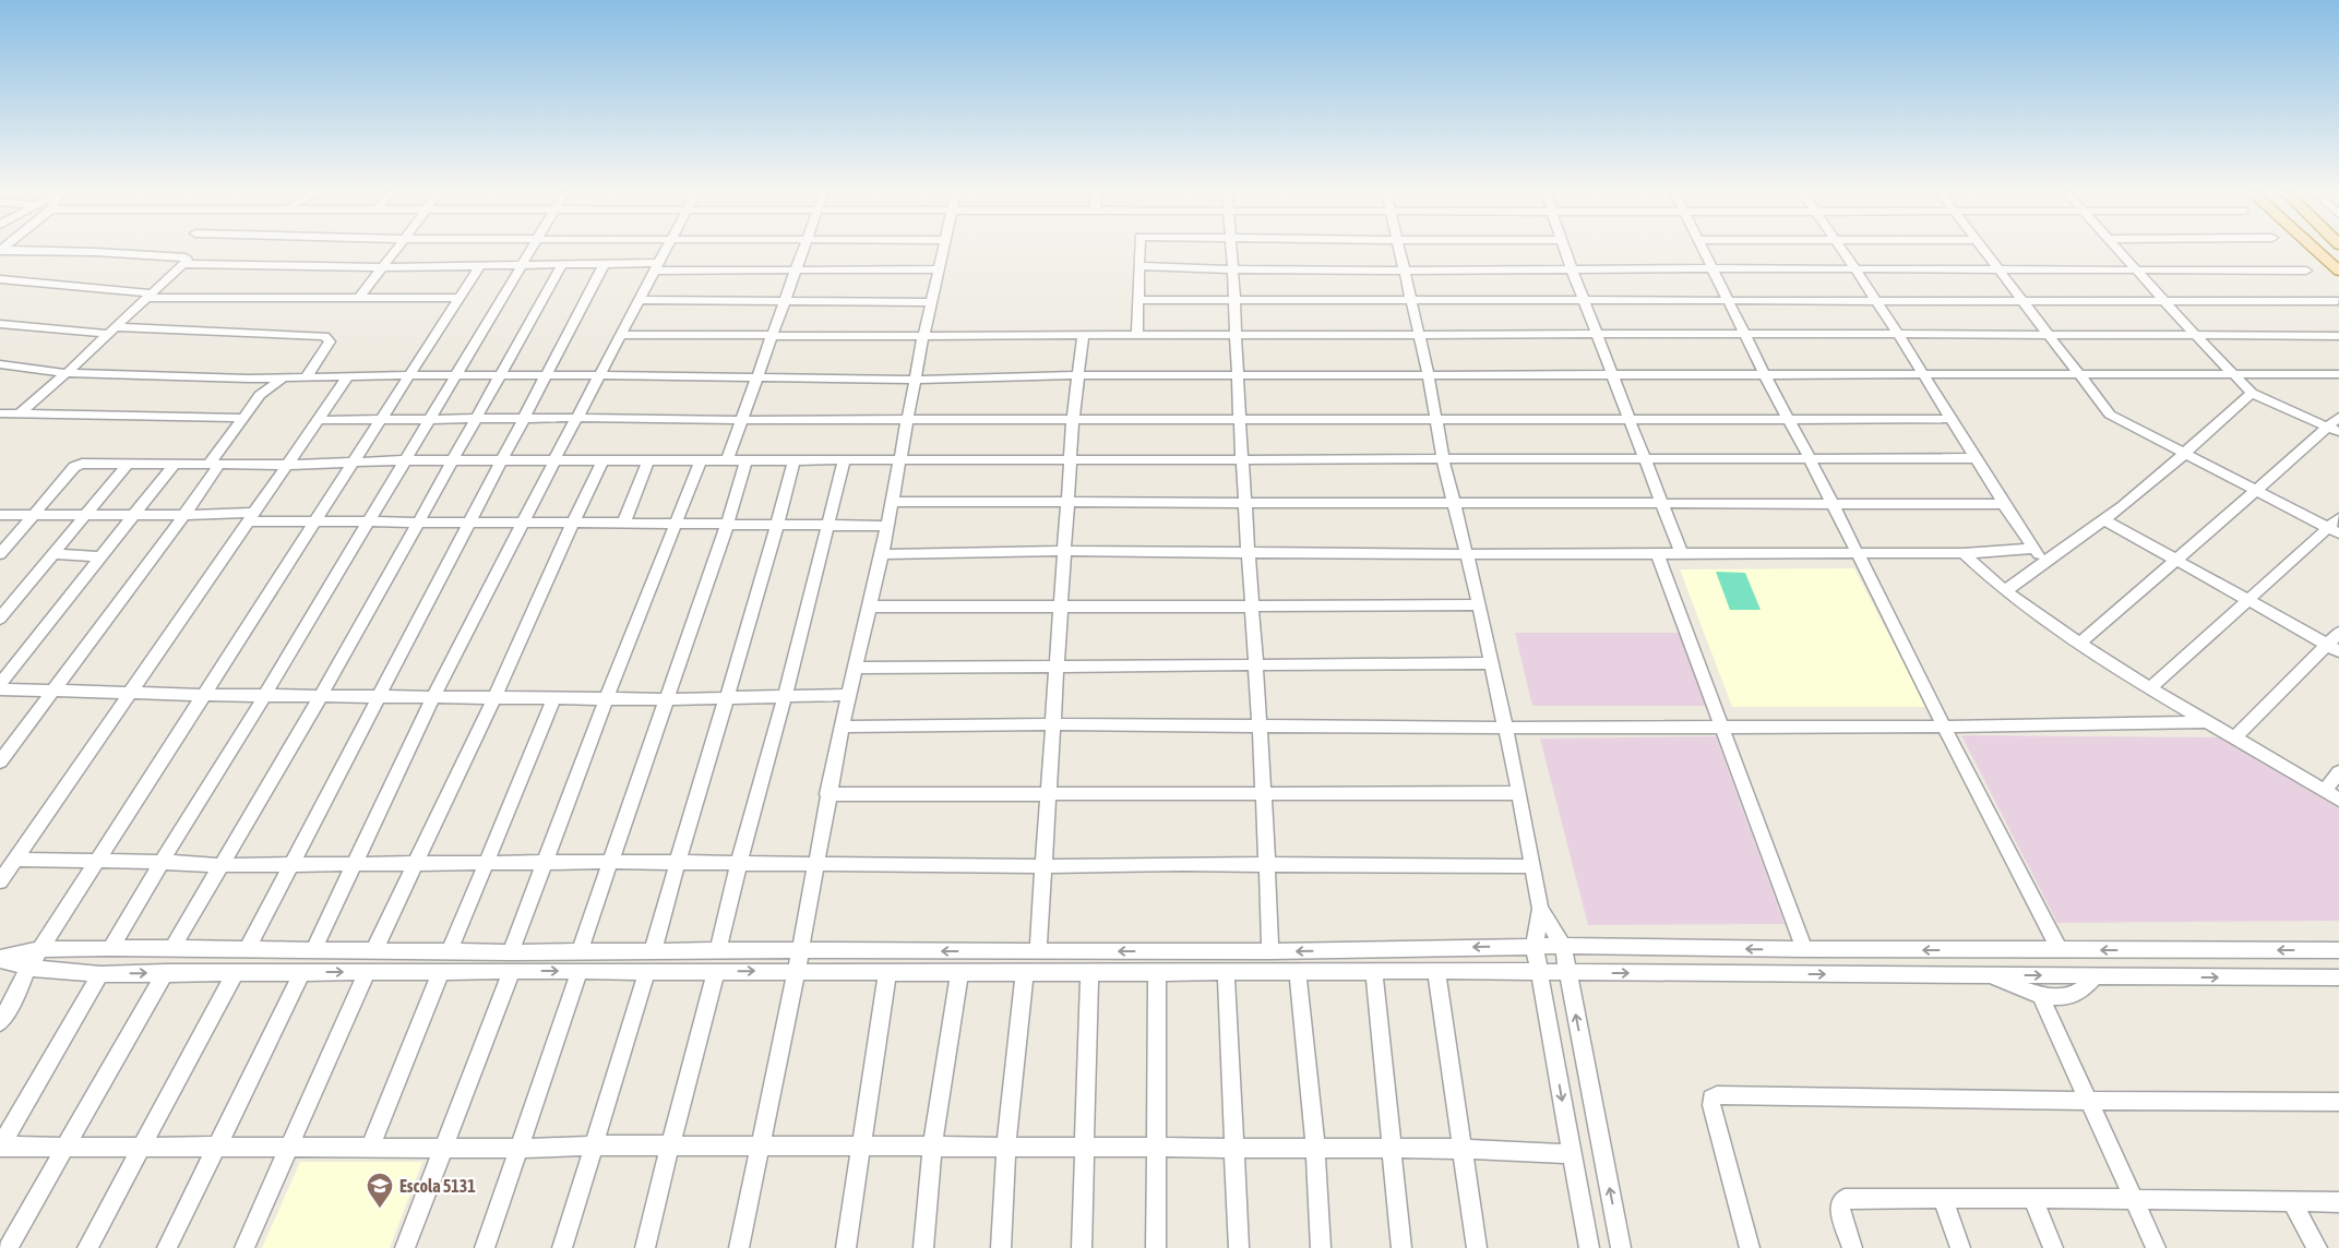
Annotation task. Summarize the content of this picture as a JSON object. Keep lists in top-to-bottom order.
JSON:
{
  "places": {
    "school or university": ["Escola 5131"]
  }
}
